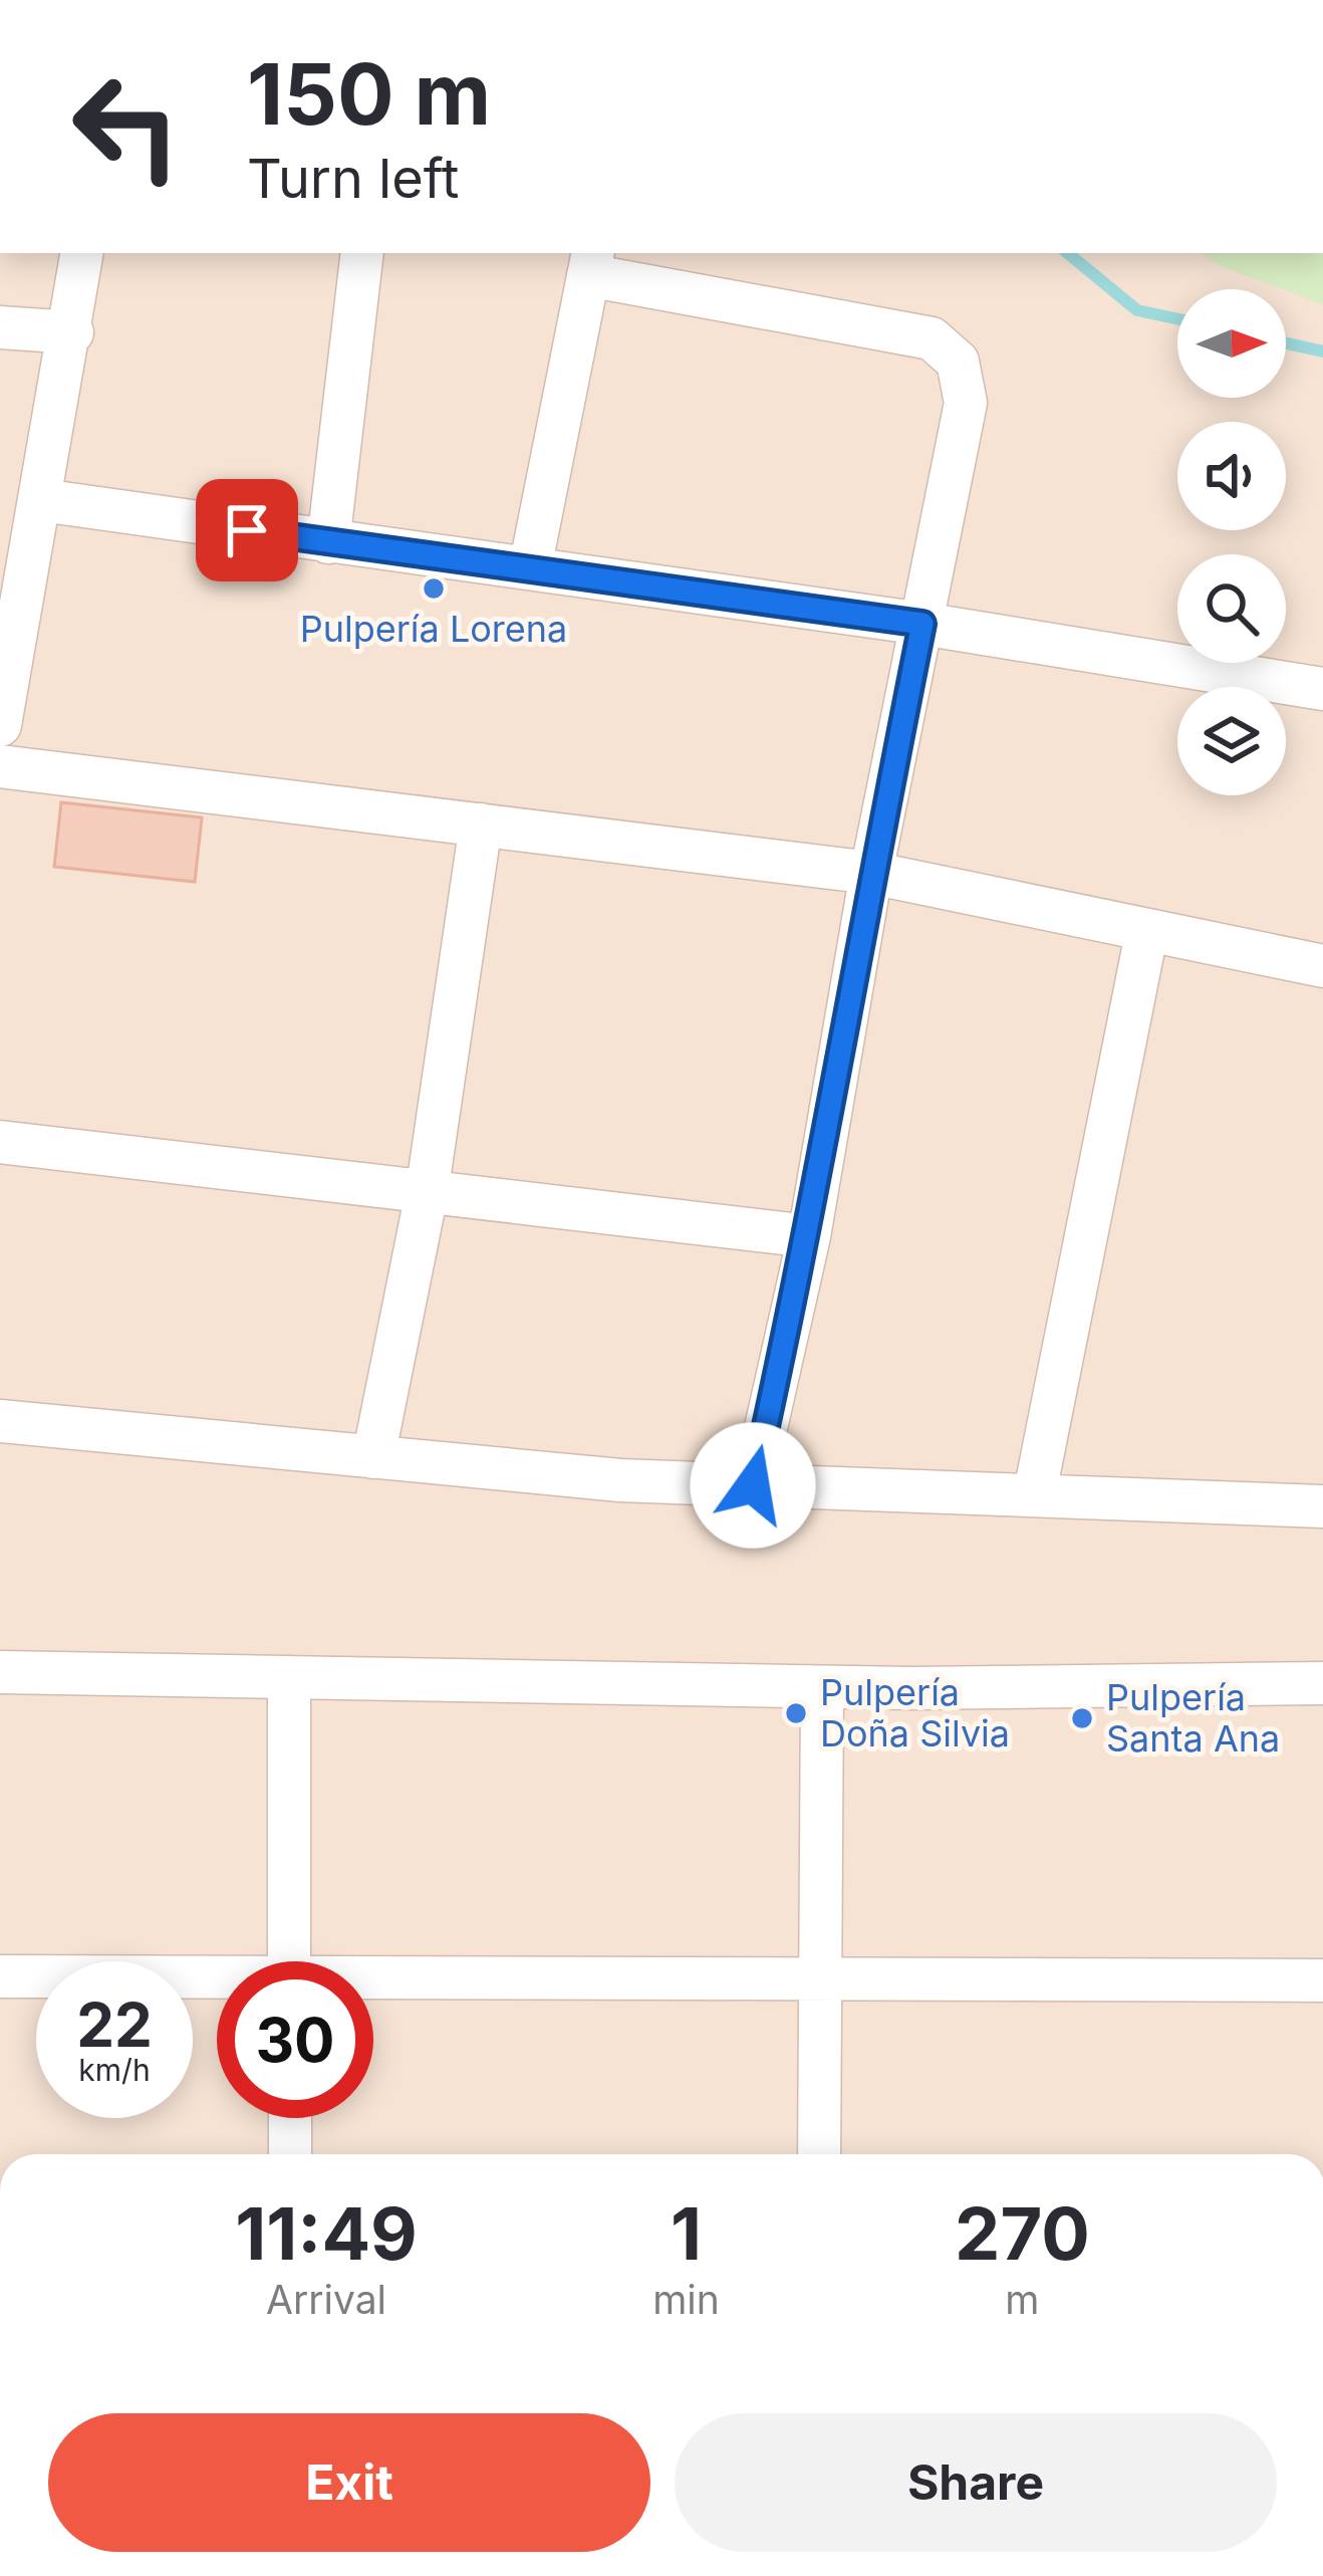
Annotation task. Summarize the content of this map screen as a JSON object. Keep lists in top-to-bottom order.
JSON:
{
  "places": ["Pulpería Lorena", "Pulpería Doña Silvia", "Pulpería Santa Ana"],
  "north": "right",
  "page": {
    "turn": ["150 m", "Turn left"],
    "speed": "22 km/h",
    "limit": "30",
    "eta": [
      "11:49",
      "Arrival",
      "1",
      "min",
      "270",
      "m"
    ],
    "buttons": ["Exit", "Share"]
  }
}
